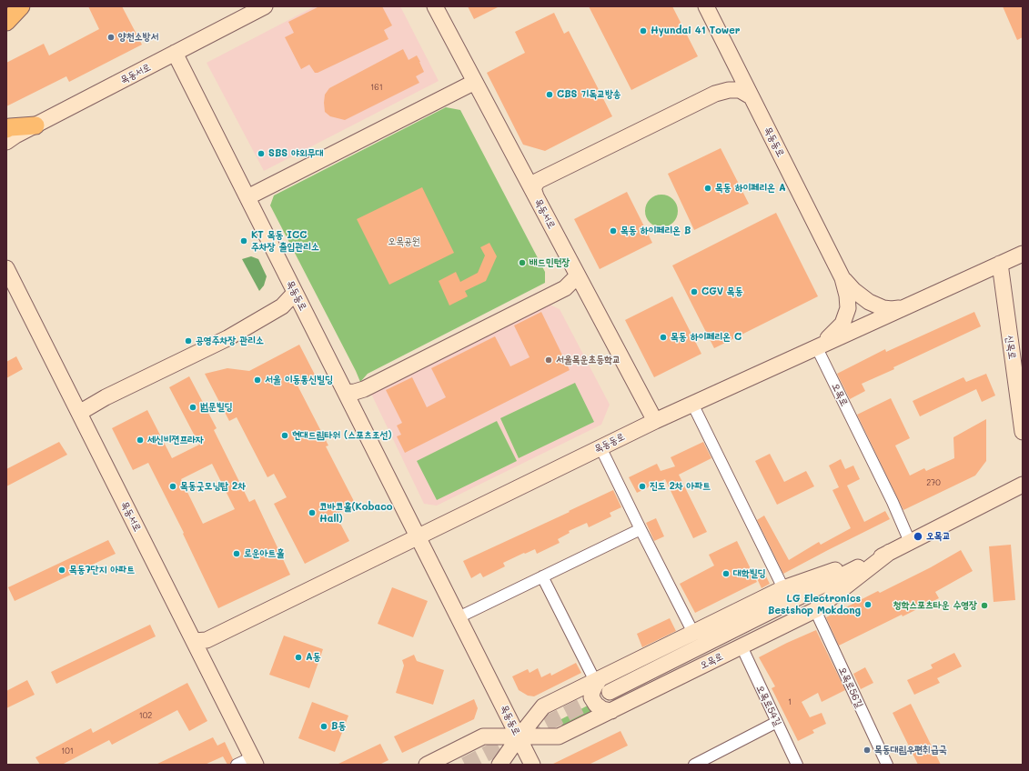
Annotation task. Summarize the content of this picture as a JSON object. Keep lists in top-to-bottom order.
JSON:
{
  "streets": {
    "main road": [
      "목동서로",
      "목동동로",
      "신목로",
      "오목로"
    ],
    "street": ["오목로56길", "오목로54길"]
  },
  "crossings": [
    ["목동서로", "목동동로"],
    ["목동동로", "신목로"],
    ["목동동로", "오목로"],
    ["오목로", "오목로56길"],
    ["오목로", "오목로54길"]
  ],
  "parks": ["오목공원"],
  "places": [
    "Hyundai 41 Tower",
    "양천소방서",
    "CBS 기독교방송",
    "SBS 야외무대",
    "목동 하이페리온 A",
    "목동 하이페리온 B",
    "KT 목동 ICC 주차장 출입관리소",
    "배드민턴장",
    "CGV 목동",
    "목동 하이페리온 C",
    "공영주차장 관리소",
    "서울목운초등학교",
    "서울 이동통신빌딩",
    "범문빌딩",
    "현대드림타워 (스포츠조선)",
    "세신비젼프라자",
    "목동굿모닝탑 2차",
    "진도 2차 아파트",
    "코바코홀(Kobaco Hall)",
    "오목교",
    "로운아트홀",
    "목동7단지 아파트",
    "대학빌딩",
    "LG Electronics Bestshop Mokdong",
    "청학스포츠타운 수영장",
    "A동",
    "B동",
    "목동대림우편취급국"
  ],
  "house_numbers": [
    "161",
    "270",
    "1",
    "102",
    "101"
  ]
}
